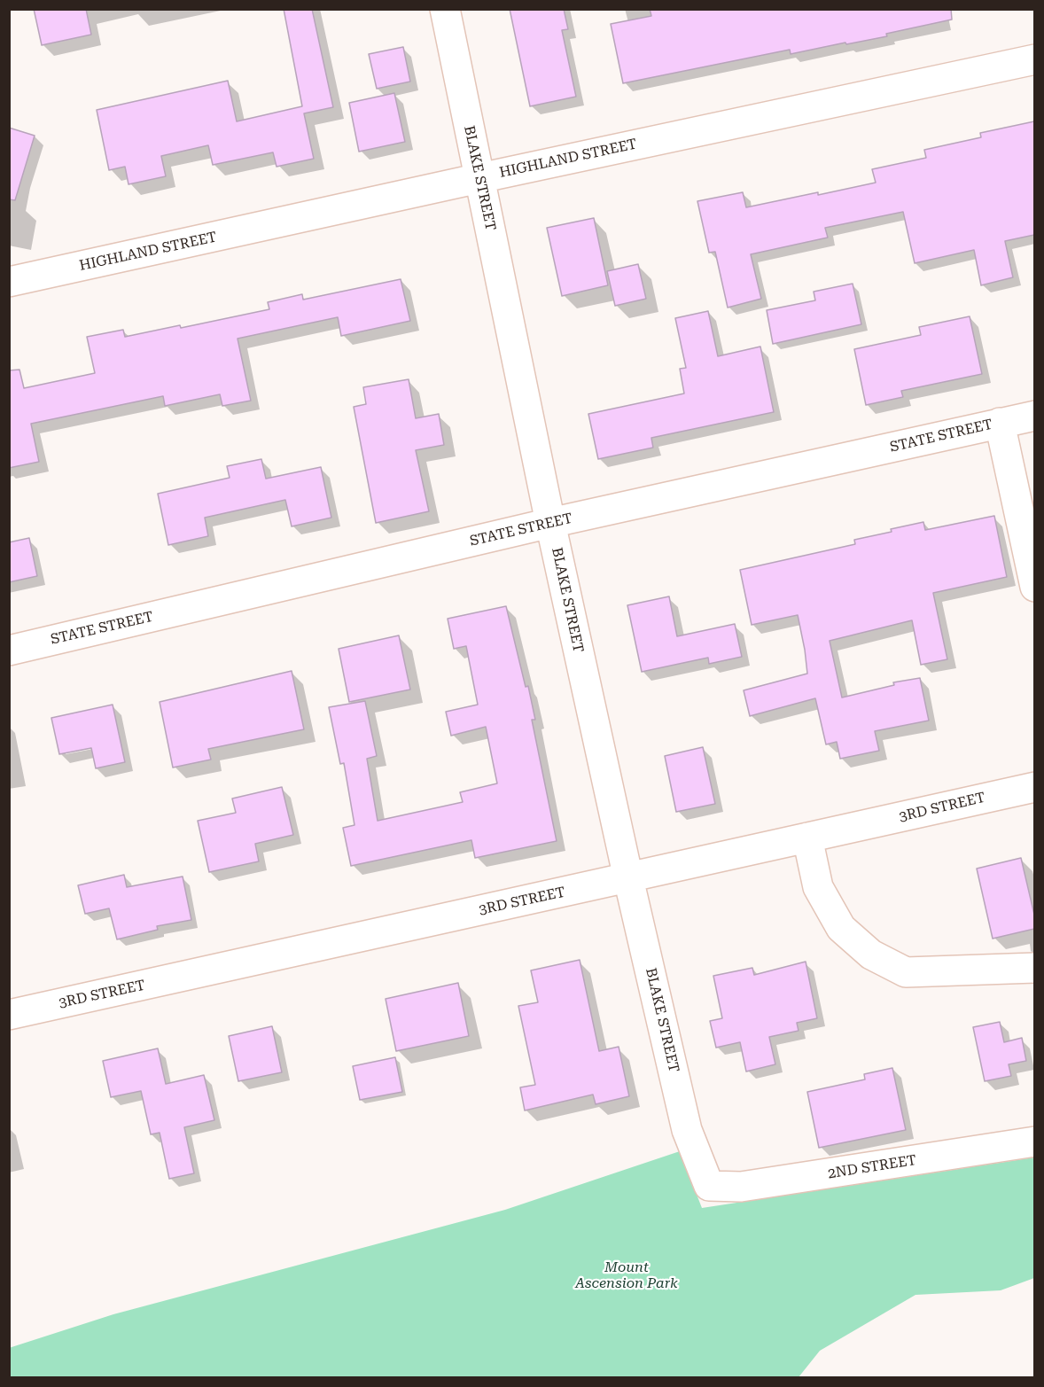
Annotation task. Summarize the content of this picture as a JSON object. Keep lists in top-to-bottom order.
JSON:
{
  "streets": {
    "street": [
      "HIGHLAND STREET",
      "BLAKE STREET",
      "STATE STREET",
      "3RD STREET",
      "2ND STREET"
    ]
  },
  "crossings": [
    ["HIGHLAND STREET", "BLAKE STREET"],
    ["BLAKE STREET", "STATE STREET"],
    ["BLAKE STREET", "3RD STREET"],
    ["BLAKE STREET", "2ND STREET"]
  ],
  "parks": ["Mount Ascension Park"]
}
